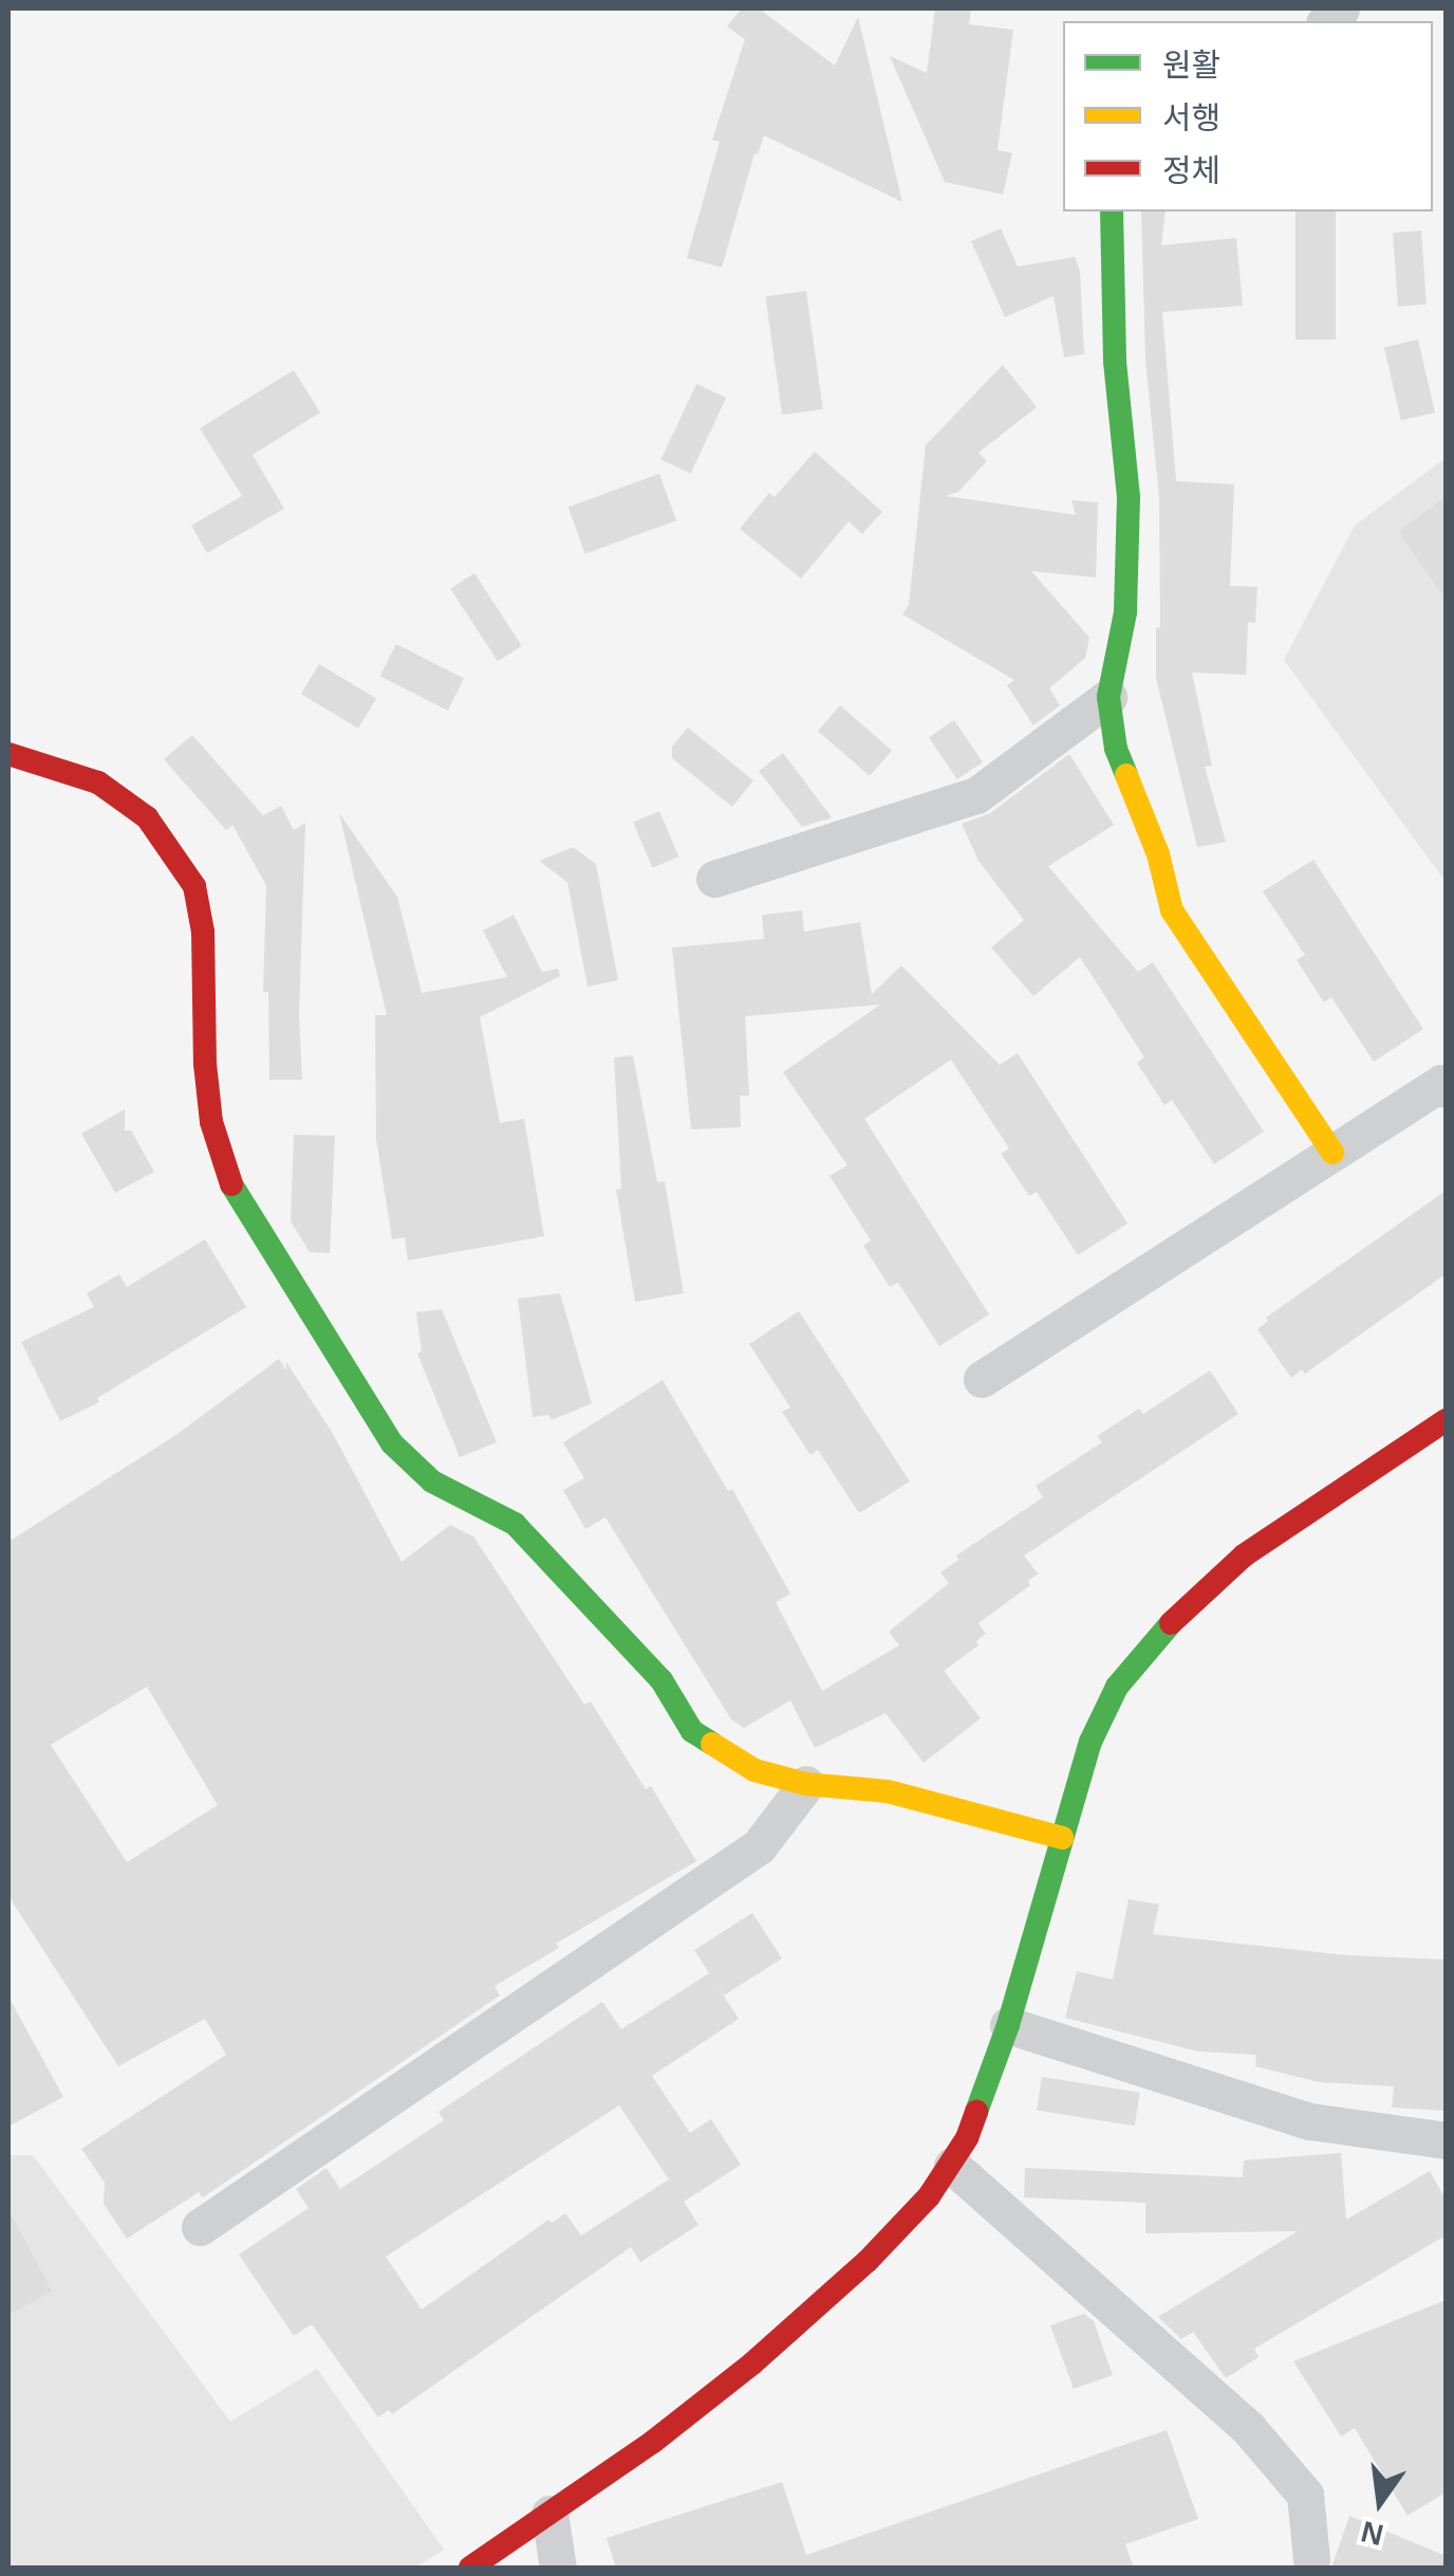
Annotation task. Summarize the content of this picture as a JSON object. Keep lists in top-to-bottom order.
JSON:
{
  "legend": ["원활", "서행", "정체"],
  "north": "bottom"
}
